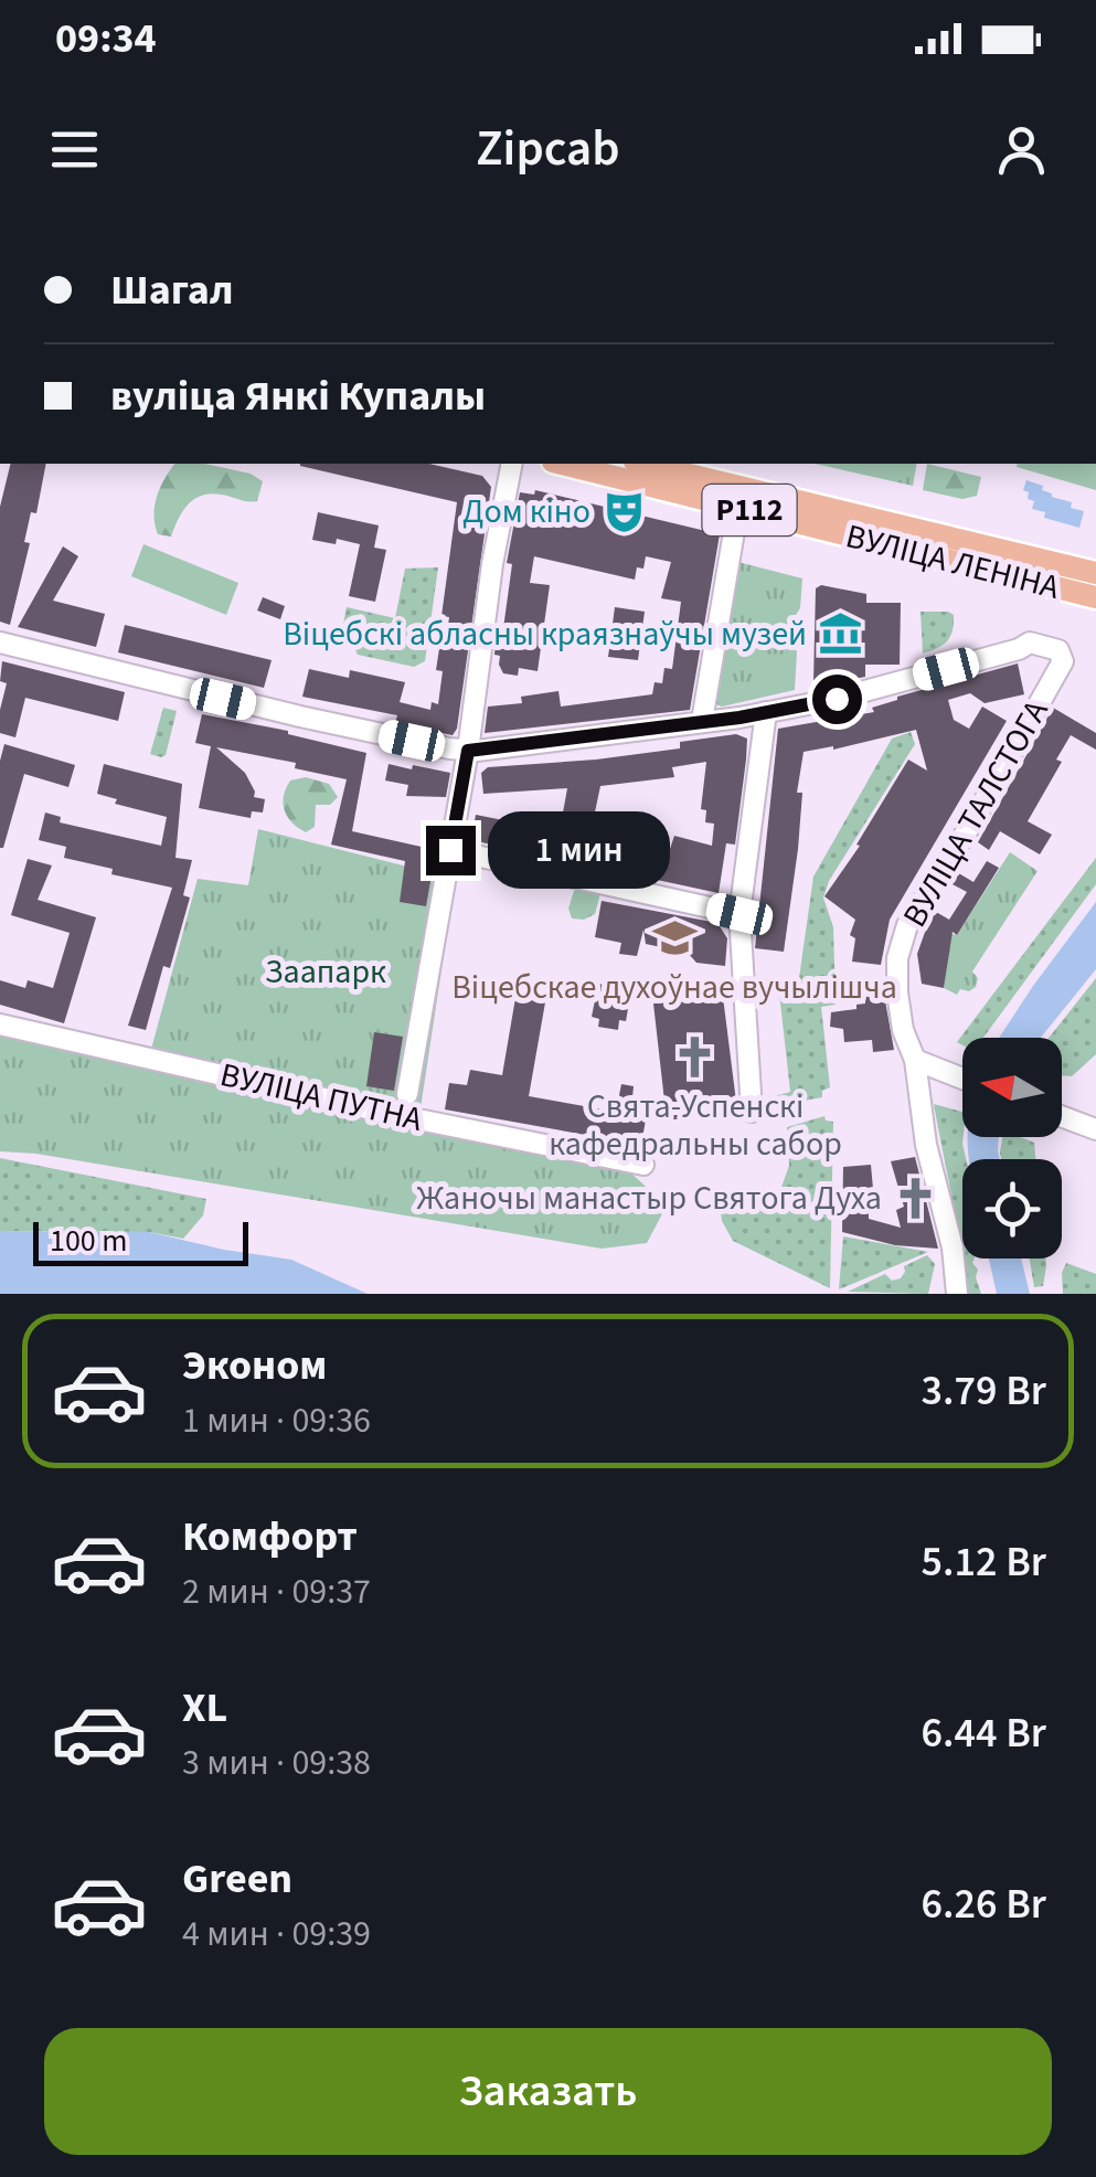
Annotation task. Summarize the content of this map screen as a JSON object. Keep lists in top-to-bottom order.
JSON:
{
  "streets": {
    "main road": ["Р112", "ВУЛІЦА ЛЕНІНА"],
    "street": ["ВУЛІЦА ТАЛСТОГА", "ВУЛІЦА ПУТНА"]
  },
  "parks": ["Заапарк"],
  "places": {
    "theatre": ["Дом кіно"],
    "museum": ["Віцебскі абласны краязнаўчы музей"],
    "school or university": ["Віцебскае духоўнае вучылішча"],
    "church": ["Свята-Успенскі кафедральны сабор", "Жаночы манастыр Святога Духа"]
  },
  "scale_bar": "100 m",
  "north": "left",
  "page": {
    "status": "09:34",
    "header": "Zipcab",
    "banner": ["Шагал", "вуліца Янкі Купалы"],
    "bubble": "1 мин",
    "scale": "100 m",
    "list": [
      {
        "name": "Эконом",
        "note": "1 мин · 09:36",
        "value": "3.79 Br"
      },
      {
        "name": "Комфорт",
        "note": "2 мин · 09:37",
        "value": "5.12 Br"
      },
      {
        "name": "XL",
        "note": "3 мин · 09:38",
        "value": "6.44 Br"
      },
      {
        "name": "Green",
        "note": "4 мин · 09:39",
        "value": "6.26 Br"
      }
    ],
    "buttons": "Заказать"
  }
}
